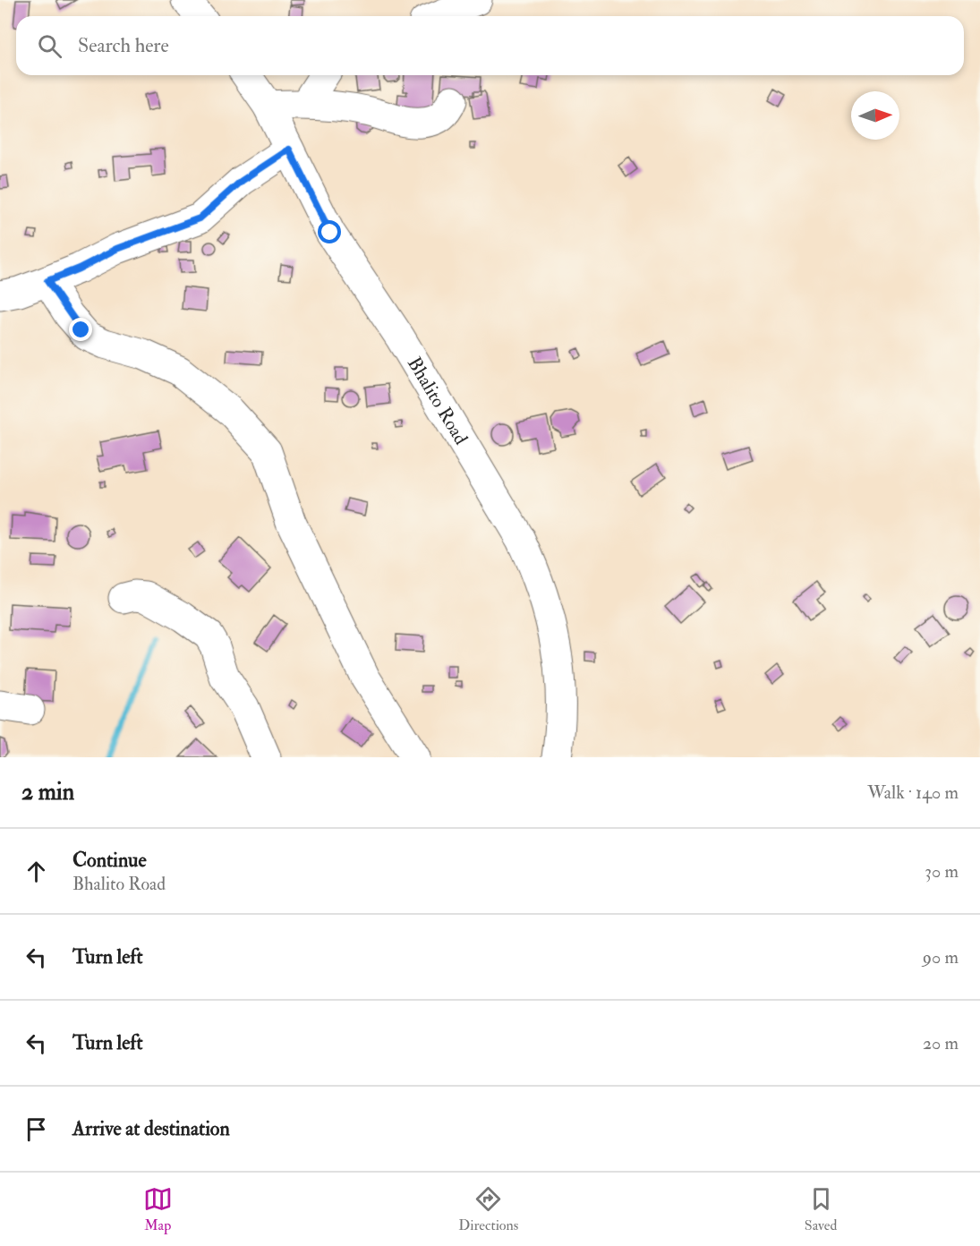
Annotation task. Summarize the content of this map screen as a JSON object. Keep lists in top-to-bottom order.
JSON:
{
  "streets": {
    "street": ["Bhalito Road"]
  },
  "north": "right",
  "page": {
    "search": "Search here",
    "heading": ["2 min", "Walk · 140 m"],
    "list": [
      ["Continue", "Bhalito Road", "30 m"],
      ["Turn left", "90 m"],
      ["Turn left", "20 m"],
      "Arrive at destination"
    ],
    "nav": ["Map", "Directions", "Saved"]
  }
}
